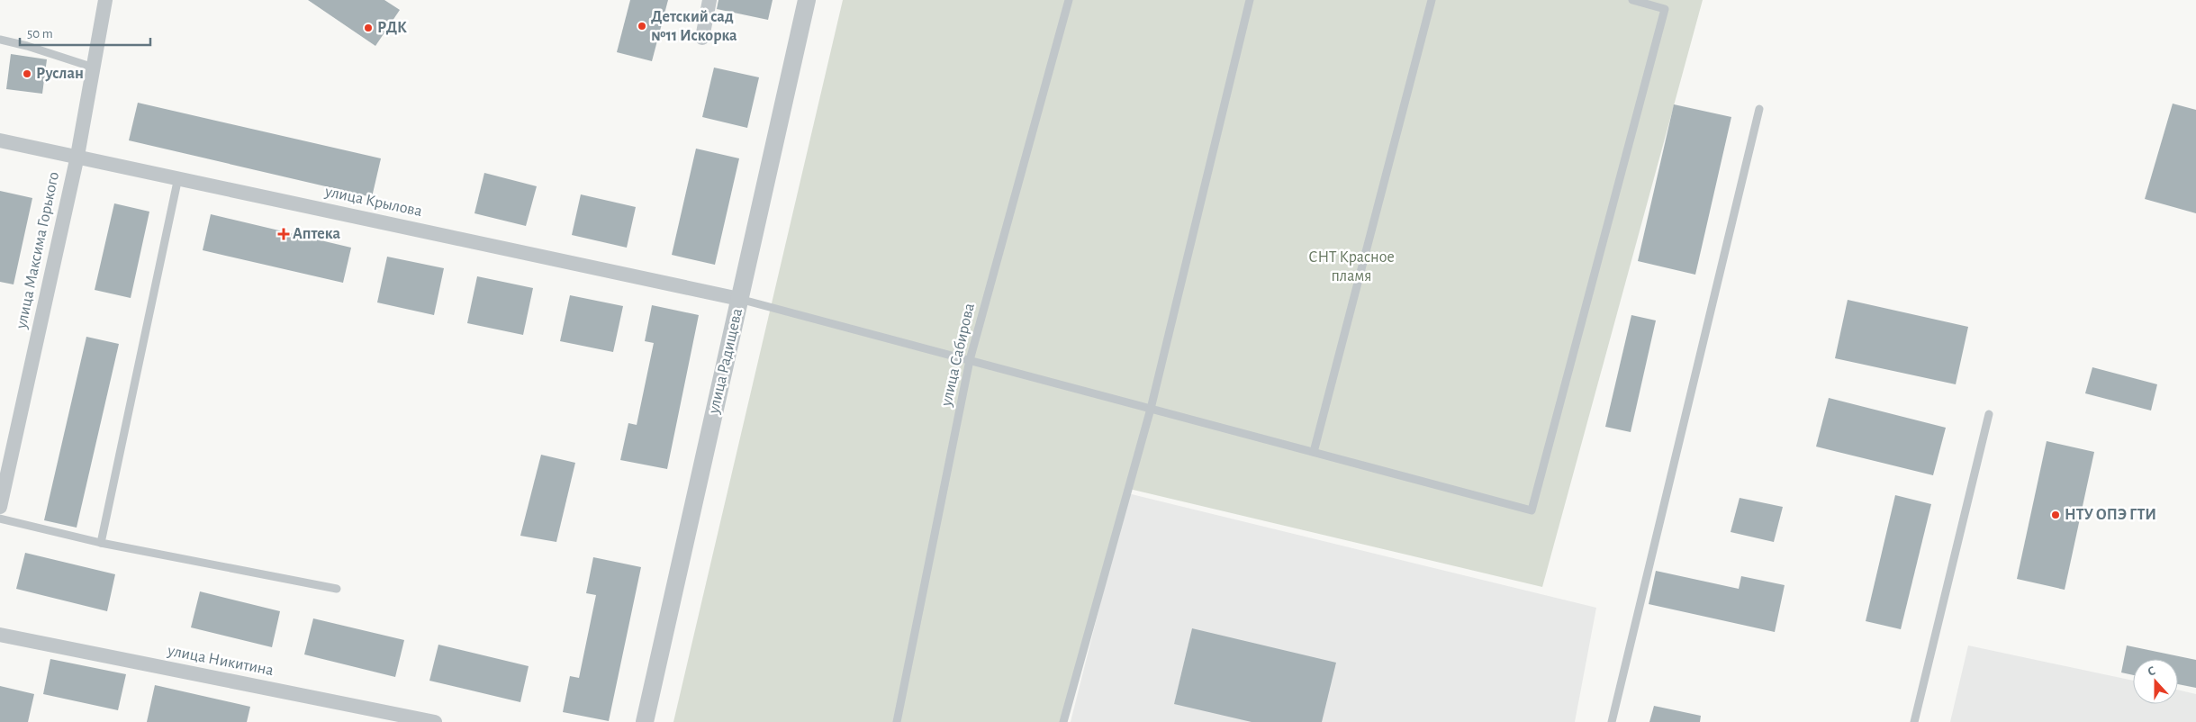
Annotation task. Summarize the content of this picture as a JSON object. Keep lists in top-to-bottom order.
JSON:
{
  "streets": {
    "street": [
      "улица Крылова",
      "улица Максима Горького",
      "улица Радищева",
      "улица Никитина"
    ],
    "lane": ["улица Сабирова"]
  },
  "crossings": [
    ["улица Крылова", "улица Максима Горького"],
    ["улица Крылова", "улица Радищева"]
  ],
  "parks": ["СНТ Красное пламя"],
  "places": {
    "other": [
      "Детский сад №11 Искорка",
      "РДК",
      "Руслан",
      "НТУ ОПЭ ГТИ"
    ],
    "health": ["Аптека"]
  },
  "scale_bar": "50 m",
  "north": "top"
}
